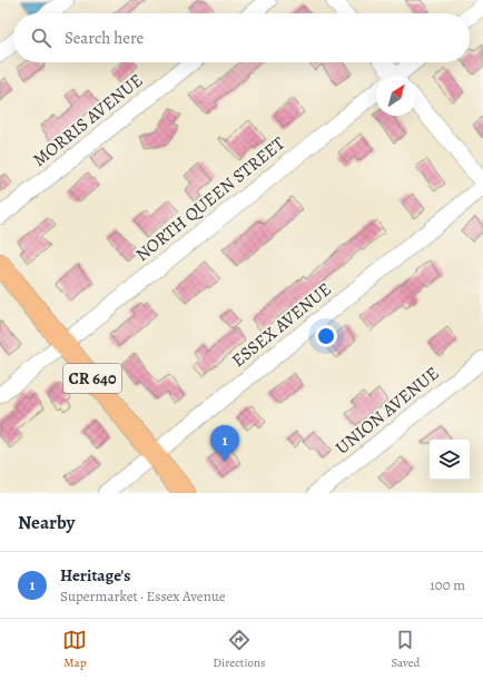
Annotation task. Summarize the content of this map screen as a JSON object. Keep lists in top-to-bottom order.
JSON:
{
  "streets": {
    "main road": ["CR 640"],
    "street": [
      "MORRIS AVENUE",
      "NORTH QUEEN STREET",
      "ESSEX AVENUE",
      "UNION AVENUE"
    ]
  },
  "crossings": [
    ["NORTH QUEEN STREET", "CR 640"],
    ["ESSEX AVENUE", "CR 640"]
  ],
  "north": "top right",
  "page": {
    "search": "Search here",
    "pins": "1",
    "heading": "Nearby",
    "list": [
      {
        "mark": "1",
        "name": "Heritage's",
        "note": "Supermarket · Essex Avenue",
        "value": "100 m"
      }
    ],
    "nav": ["Map", "Directions", "Saved"]
  }
}
